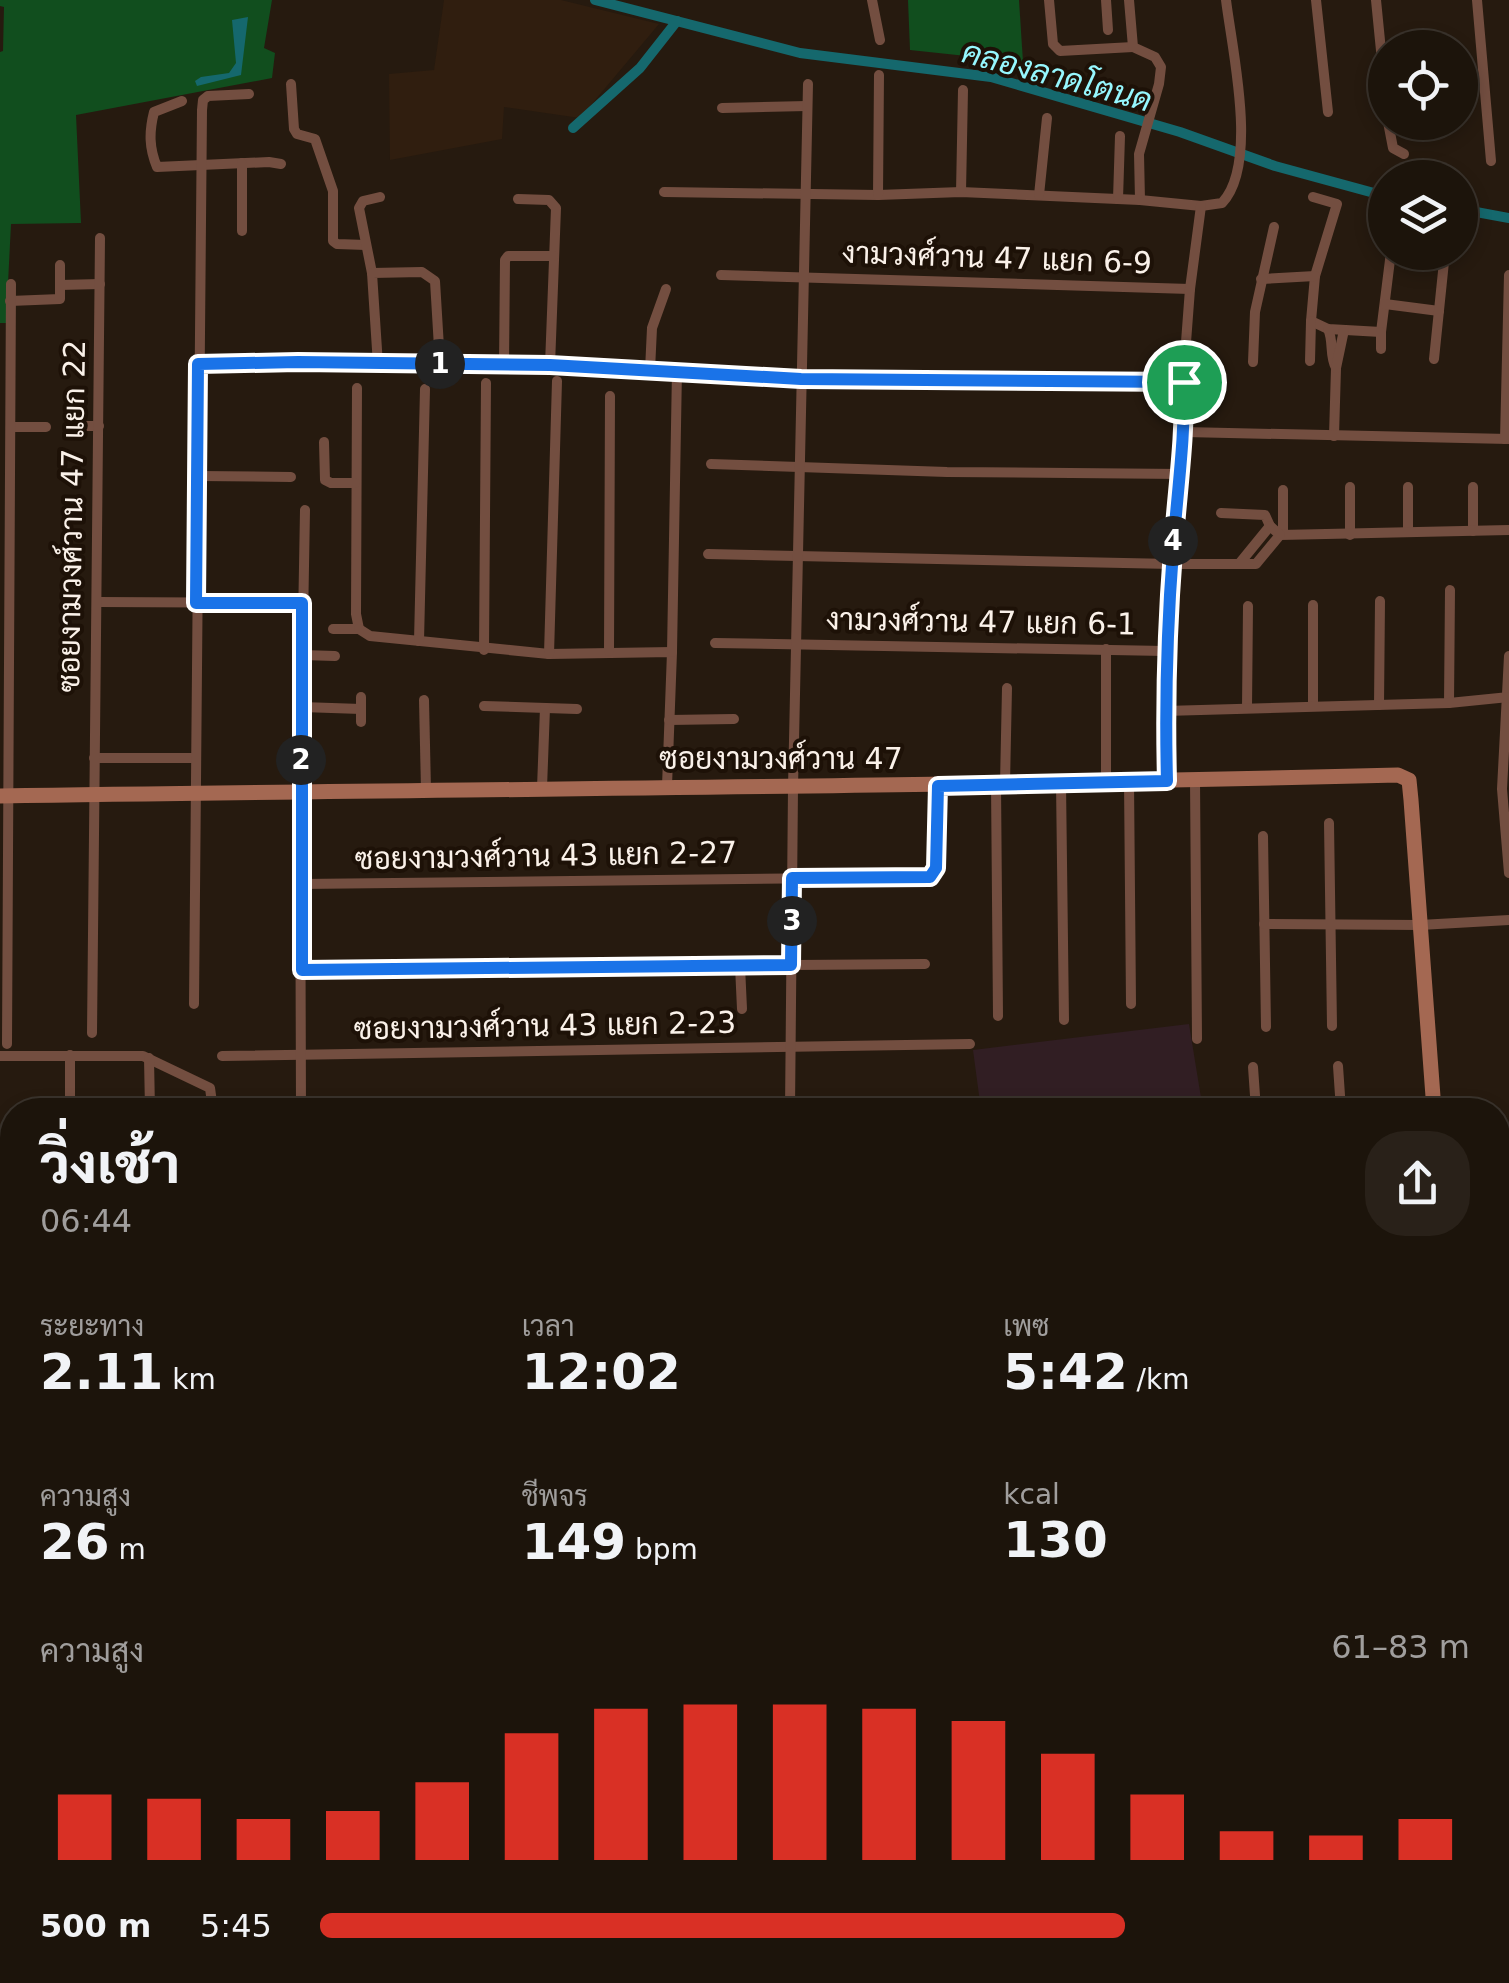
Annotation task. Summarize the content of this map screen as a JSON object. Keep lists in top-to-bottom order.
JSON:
{
  "streets": {
    "street": [
      "งามวงศ์วาน 47 แยก 6-9",
      "ซอยงามวงศ์วาน 47 แยก 22",
      "งามวงศ์วาน 47 แยก 6-1",
      "ซอยงามวงศ์วาน 47",
      "ซอยงามวงศ์วาน 43 แยก 2-27",
      "ซอยงามวงศ์วาน 43 แยก 2-23"
    ]
  },
  "crossings": [
    ["ซอยงามวงศ์วาน 47 แยก 22", "ซอยงามวงศ์วาน 47"],
    ["ซอยงามวงศ์วาน 47", "ซอยงามวงศ์วาน 43 แยก 2-27"]
  ],
  "water": ["คลองลาดโตนด"],
  "page": {
    "pins": [
      "1",
      "4",
      "2",
      "3"
    ],
    "heading": ["วิ่งเช้า", "06:44"],
    "stats": [
      ["ระยะทาง", "2.11 km"],
      ["เวลา", "12:02"],
      ["เพซ", "5:42 /km"],
      ["ความสูง", "26 m"],
      ["ชีพจร", "149 bpm"],
      ["kcal", "130"]
    ],
    "chart": ["ความสูง", "61–83 m"],
    "list": [
      {
        "name": "500 m",
        "note": "5:45"
      }
    ]
  }
}
